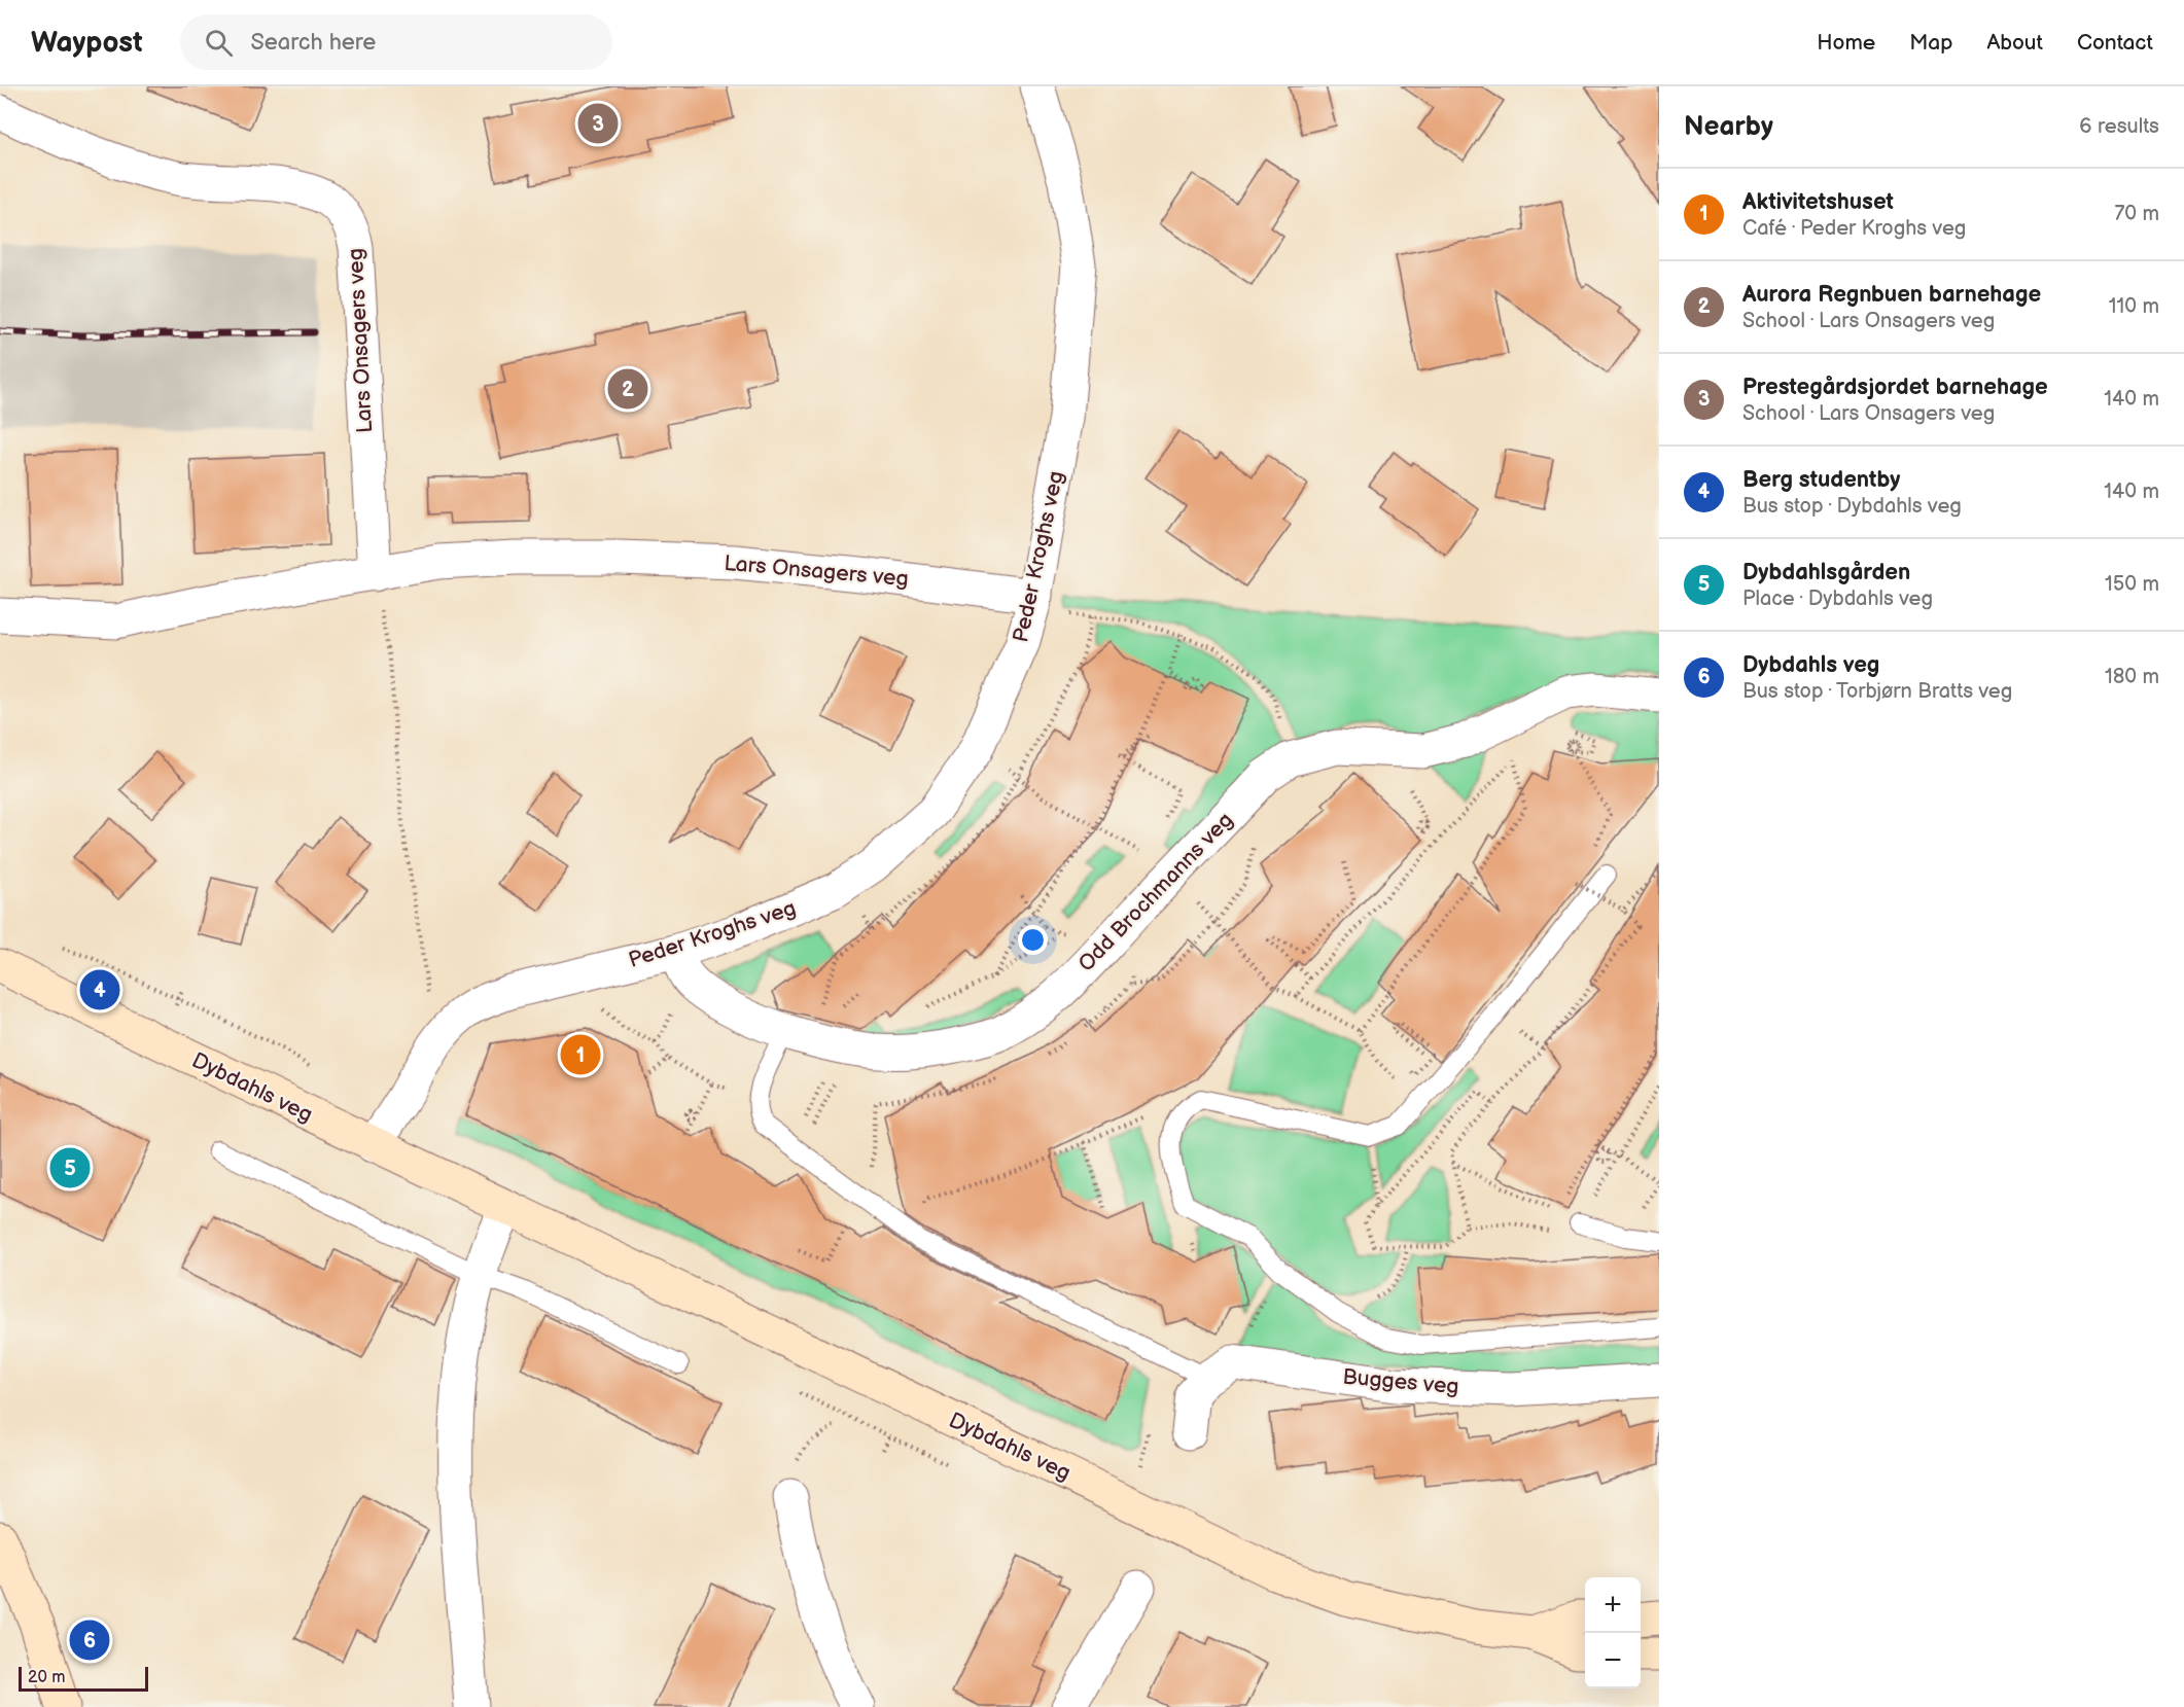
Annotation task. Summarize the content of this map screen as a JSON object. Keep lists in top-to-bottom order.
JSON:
{
  "streets": {
    "main road": ["Dybdahls veg"],
    "street": [
      "Lars Onsagers veg",
      "Peder Kroghs veg",
      "Odd Brochmanns veg",
      "Bugges veg"
    ]
  },
  "crossings": [
    ["Lars Onsagers veg", "Peder Kroghs veg"],
    ["Peder Kroghs veg", "Odd Brochmanns veg"],
    ["Peder Kroghs veg", "Dybdahls veg"]
  ],
  "scale_bar": "20 m",
  "page": {
    "header": "Waypost",
    "search": "Search here",
    "nav": [
      "Home",
      "Map",
      "About",
      "Contact"
    ],
    "heading": ["Nearby", "6 results"],
    "pins": [
      "3",
      "2",
      "4",
      "1",
      "5",
      "6"
    ],
    "list": [
      {
        "mark": "1",
        "name": "Aktivitetshuset",
        "note": "Café · Peder Kroghs veg",
        "value": "70 m"
      },
      {
        "mark": "2",
        "name": "Aurora Regnbuen barnehage",
        "note": "School · Lars Onsagers veg",
        "value": "110 m"
      },
      {
        "mark": "3",
        "name": "Prestegårdsjordet barnehage",
        "note": "School · Lars Onsagers veg",
        "value": "140 m"
      },
      {
        "mark": "4",
        "name": "Berg studentby",
        "note": "Bus stop · Dybdahls veg",
        "value": "140 m"
      },
      {
        "mark": "5",
        "name": "Dybdahlsgården",
        "note": "Place · Dybdahls veg",
        "value": "150 m"
      },
      {
        "mark": "6",
        "name": "Dybdahls veg",
        "note": "Bus stop · Torbjørn Bratts veg",
        "value": "180 m"
      }
    ],
    "map_buttons": ["+", "−"],
    "scale": "20 m"
  }
}
